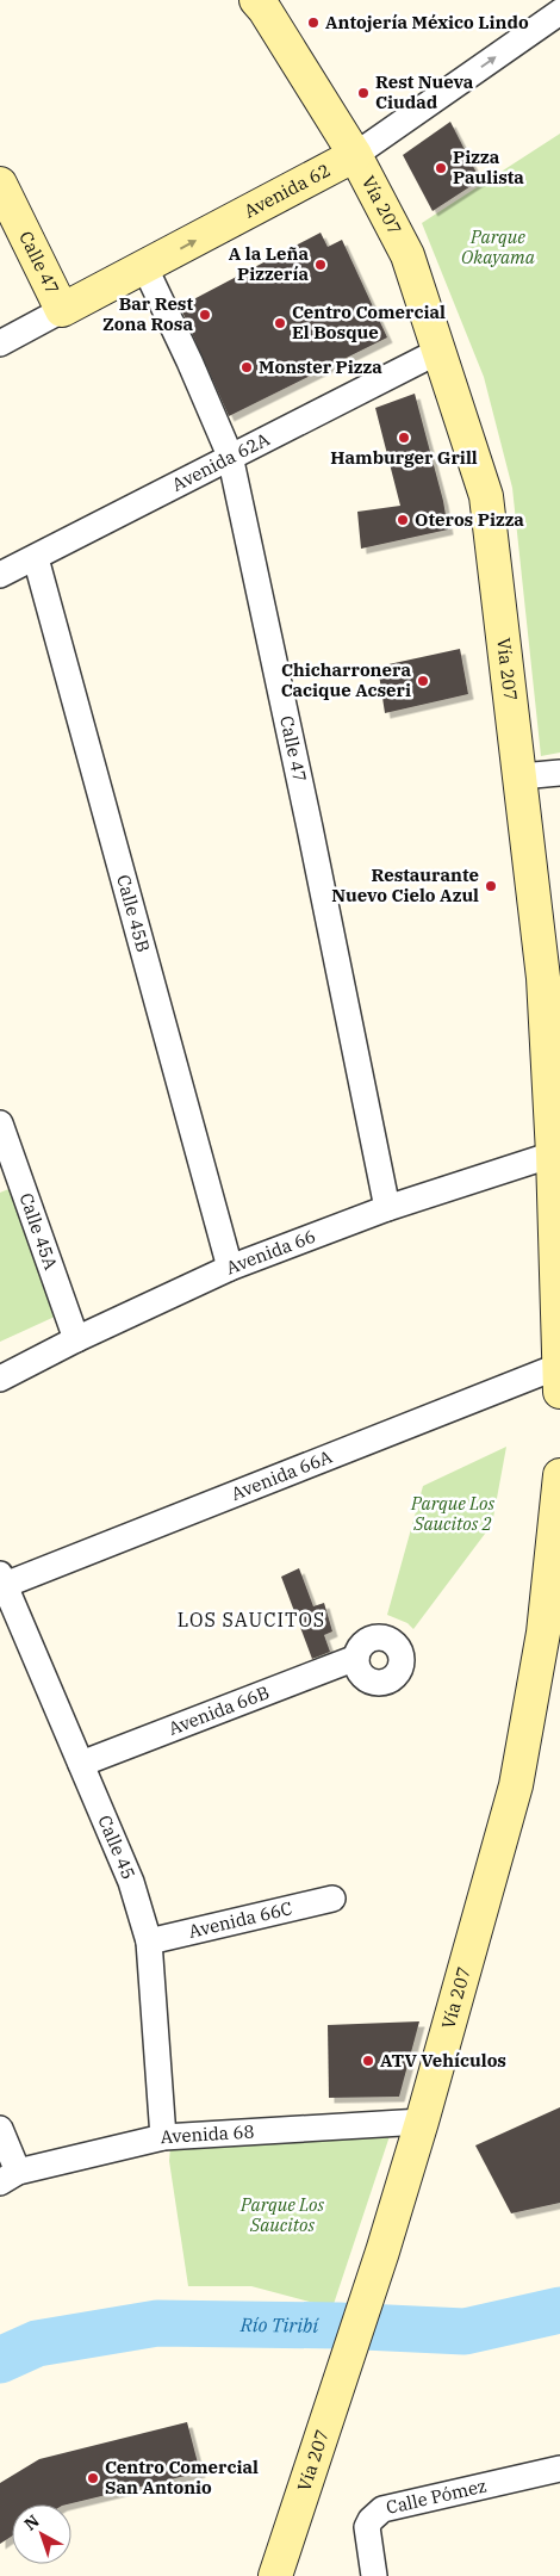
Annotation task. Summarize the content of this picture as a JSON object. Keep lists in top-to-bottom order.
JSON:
{
  "streets": {
    "main road": ["Avenida 62", "Vía 207", "Calle 47"],
    "street": [
      "Avenida 62A",
      "Calle 45B",
      "Calle 45A",
      "Avenida 66",
      "Avenida 66A",
      "Avenida 66B",
      "Calle 45",
      "Avenida 66C",
      "Avenida 68",
      "Calle Pómez"
    ]
  },
  "crossings": [
    ["Avenida 62", "Vía 207"],
    ["Avenida 62", "Calle 47"],
    ["Vía 207", "Avenida 62A"],
    ["Vía 207", "Avenida 66"],
    ["Vía 207", "Avenida 66A"],
    ["Vía 207", "Avenida 68"],
    ["Calle 47", "Avenida 62A"],
    ["Calle 47", "Avenida 66"],
    ["Avenida 62A", "Calle 45B"],
    ["Calle 45B", "Avenida 66"],
    ["Calle 45A", "Avenida 66"],
    ["Avenida 66A", "Calle 45"],
    ["Avenida 66B", "Calle 45"],
    ["Calle 45", "Avenida 66C"],
    ["Calle 45", "Avenida 68"]
  ],
  "one_way": ["Avenida 62"],
  "districts": ["LOS SAUCITOS"],
  "water": ["Río Tiribí"],
  "parks": ["Parque Okayama", "Parque Los Saucitos 2", "Parque Los Saucitos"],
  "places": [
    "Antojería México Lindo",
    "Rest Nueva Ciudad",
    "Pizza Paulista",
    "A la Leña Pizzería",
    "Bar Rest Zona Rosa",
    "Centro Comercial El Bosque",
    "Monster Pizza",
    "Hamburger Grill",
    "Oteros Pizza",
    "Chicharronera Cacique Acseri",
    "Restaurante Nuevo Cielo Azul",
    "ATV Vehículos",
    "Centro Comercial San Antonio"
  ],
  "north": "top left"
}
